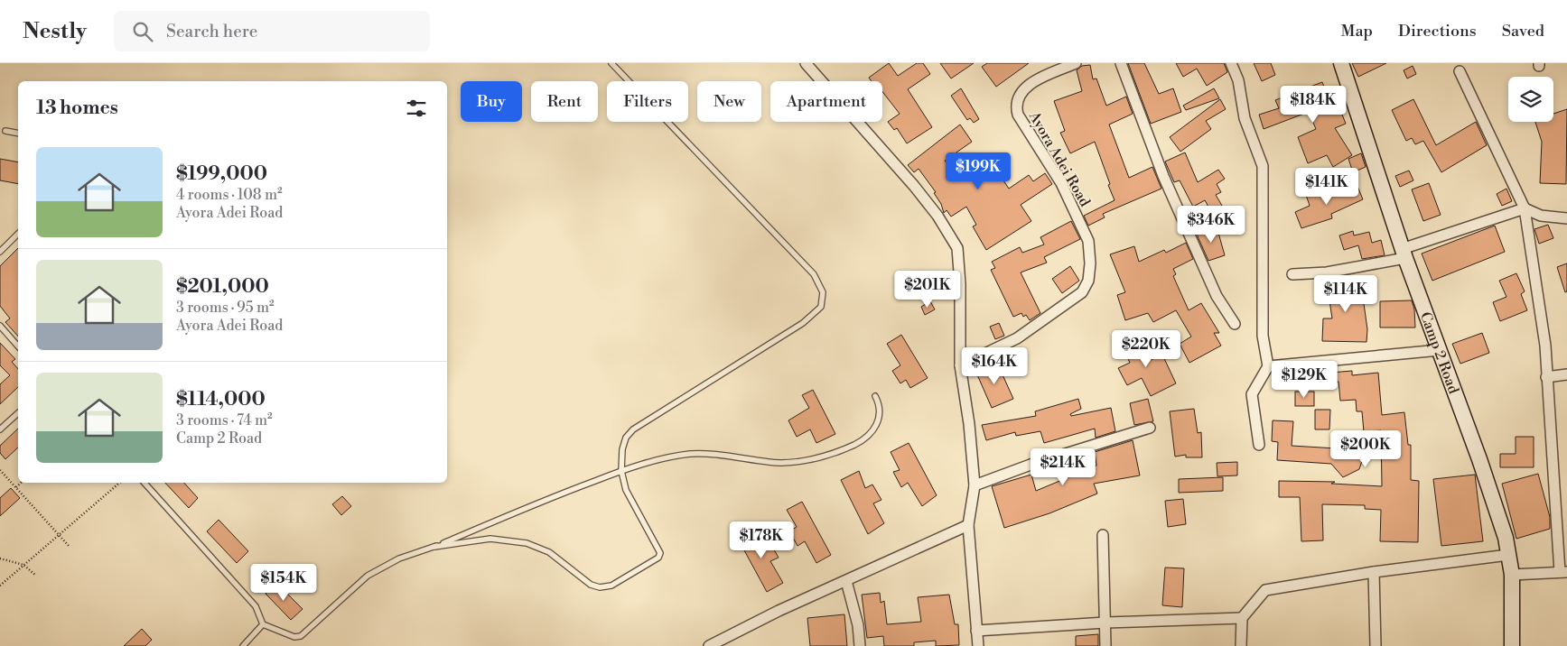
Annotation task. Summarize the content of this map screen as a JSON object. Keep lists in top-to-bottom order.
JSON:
{
  "streets": {
    "street": ["Ayora Adei Road", "Camp 2 Road"]
  },
  "page": {
    "header": "Nestly",
    "search": "Search here",
    "nav": ["Map", "Directions", "Saved"],
    "chip": [
      "Buy",
      "Rent",
      "Filters",
      "New",
      "Apartment"
    ],
    "heading": "13 homes",
    "price": [
      "$184K",
      "$199K",
      "$141K",
      "$346K",
      "$201K",
      "$114K",
      "$220K",
      "$164K",
      "$129K",
      "$200K",
      "$214K",
      "$178K",
      "$154K"
    ],
    "list": [
      {
        "name": "$199,000",
        "note": "4 rooms · 108 m² · Ayora Adei Road"
      },
      {
        "name": "$201,000",
        "note": "3 rooms · 95 m² · Ayora Adei Road"
      },
      {
        "name": "$114,000",
        "note": "3 rooms · 74 m² · Camp 2 Road"
      }
    ]
  }
}
